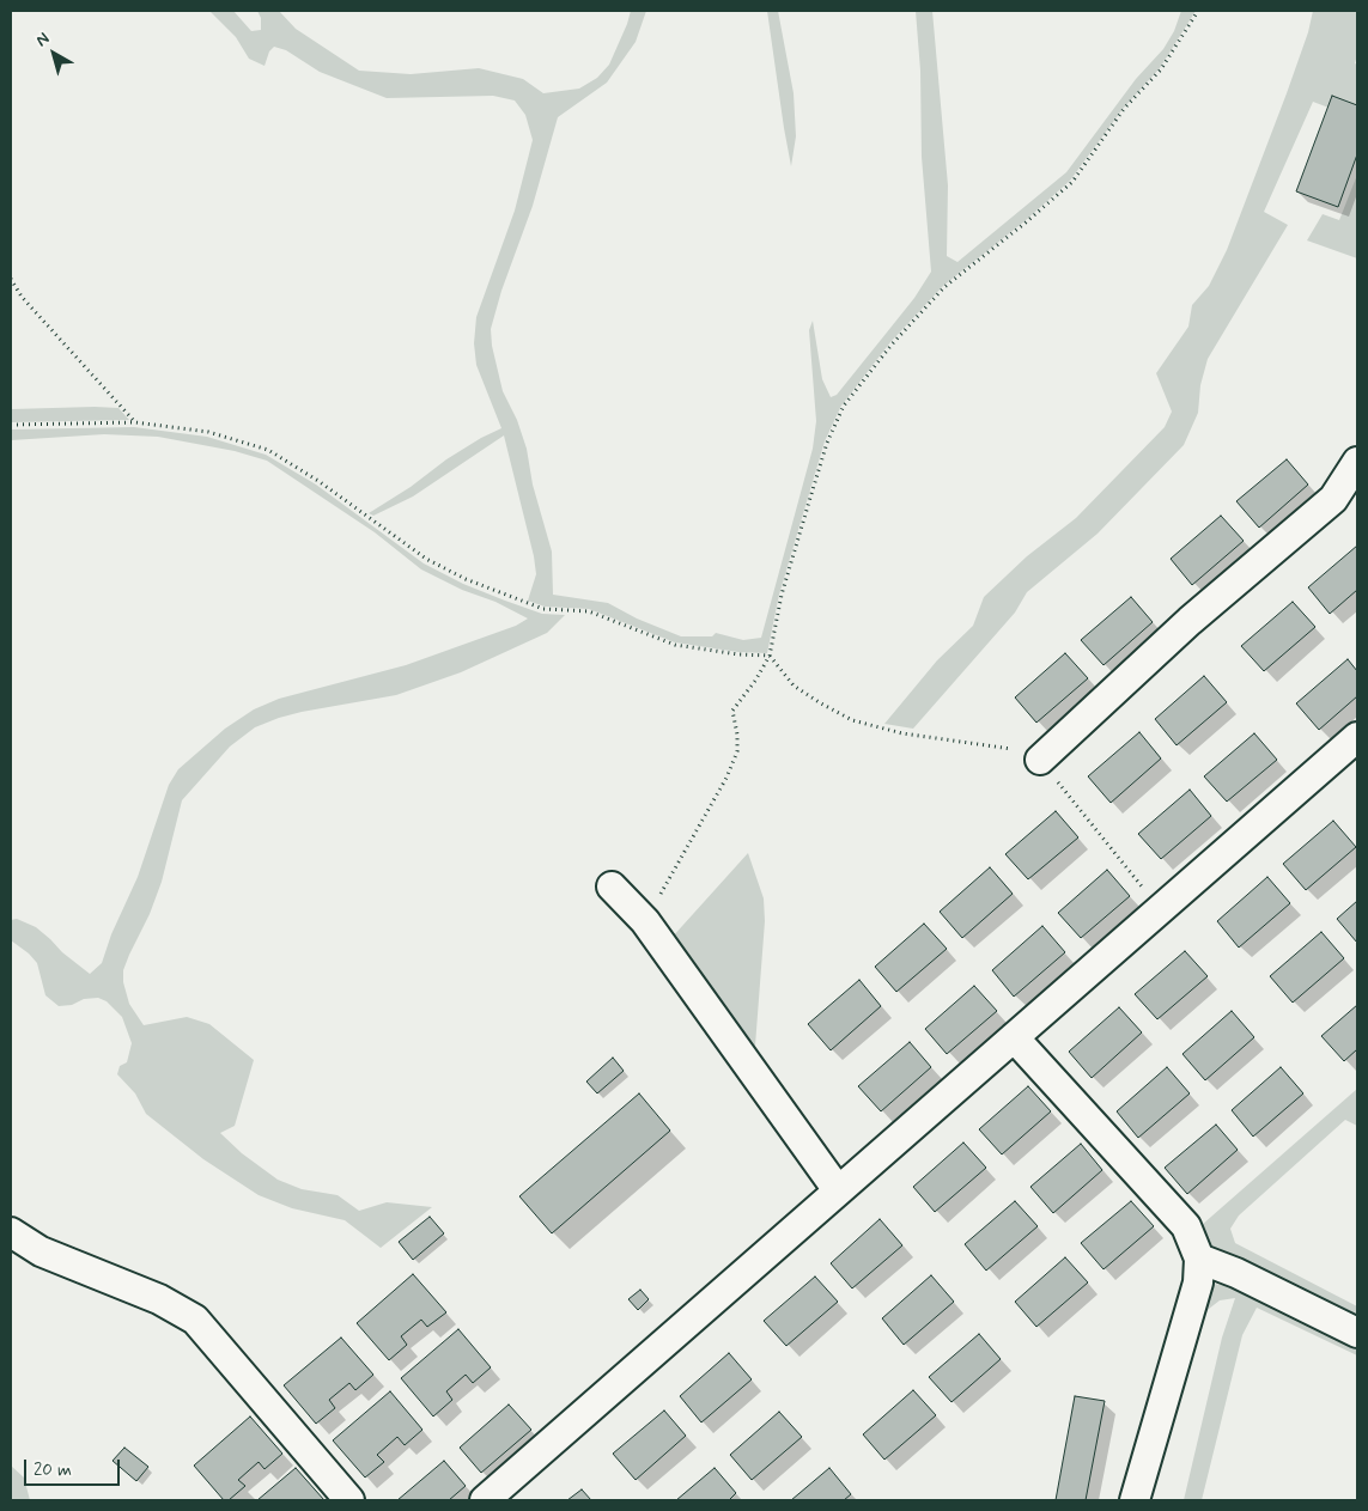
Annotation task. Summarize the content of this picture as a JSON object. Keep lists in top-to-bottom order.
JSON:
{
  "scale_bar": "20 m",
  "north": "top left"
}
